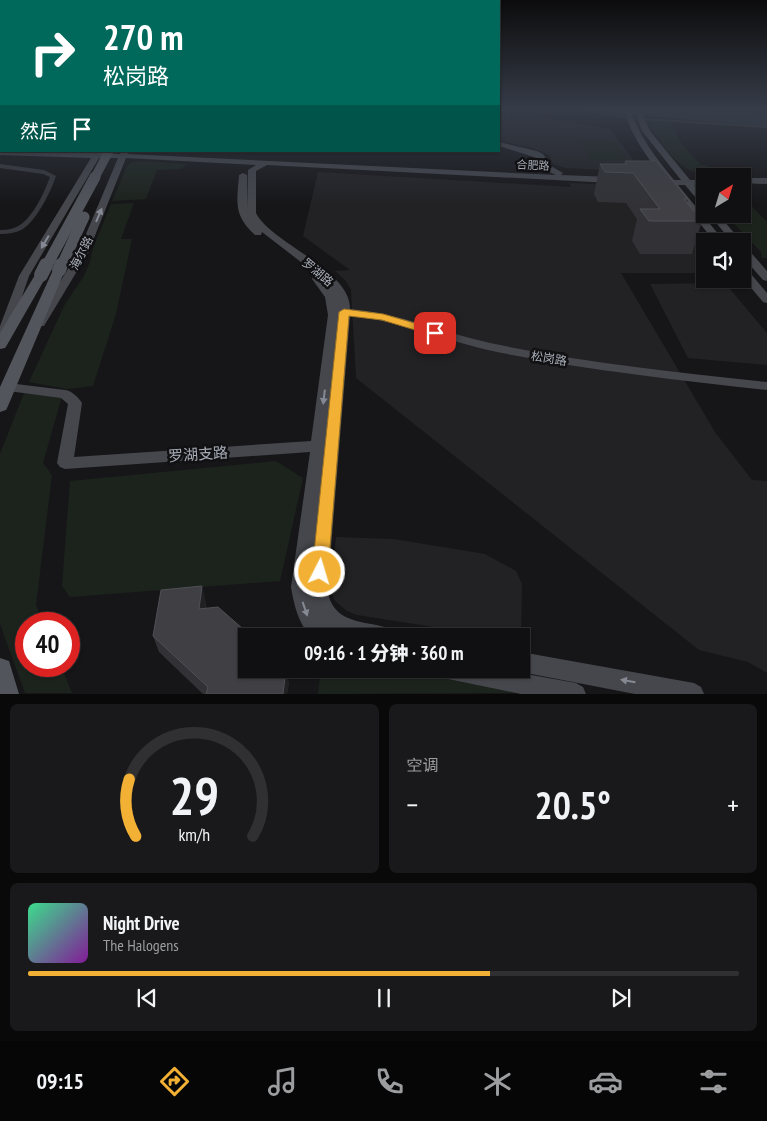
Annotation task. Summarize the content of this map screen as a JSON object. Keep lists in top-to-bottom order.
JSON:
{
  "streets": {
    "main road": ["海尔路"],
    "street": [
      "合肥路",
      "罗湖路",
      "松岗路",
      "罗湖支路"
    ]
  },
  "crossings": [
    ["合肥路", "海尔路"],
    ["合肥路", "罗湖路"],
    ["海尔路", "罗湖支路"],
    ["罗湖路", "松岗路"]
  ],
  "north": "top right",
  "page": {
    "turn": ["270 m", "松岗路"],
    "then": "然后",
    "limit": "40",
    "trip": "09:16 · 1 分钟 · 360 m",
    "tile": "空调",
    "heat": ["−", "20.5°", "+"],
    "song": ["Night Drive", "The Halogens"],
    "tabs": "09:15",
    "gauge": ["29", "km/h"]
  }
}
